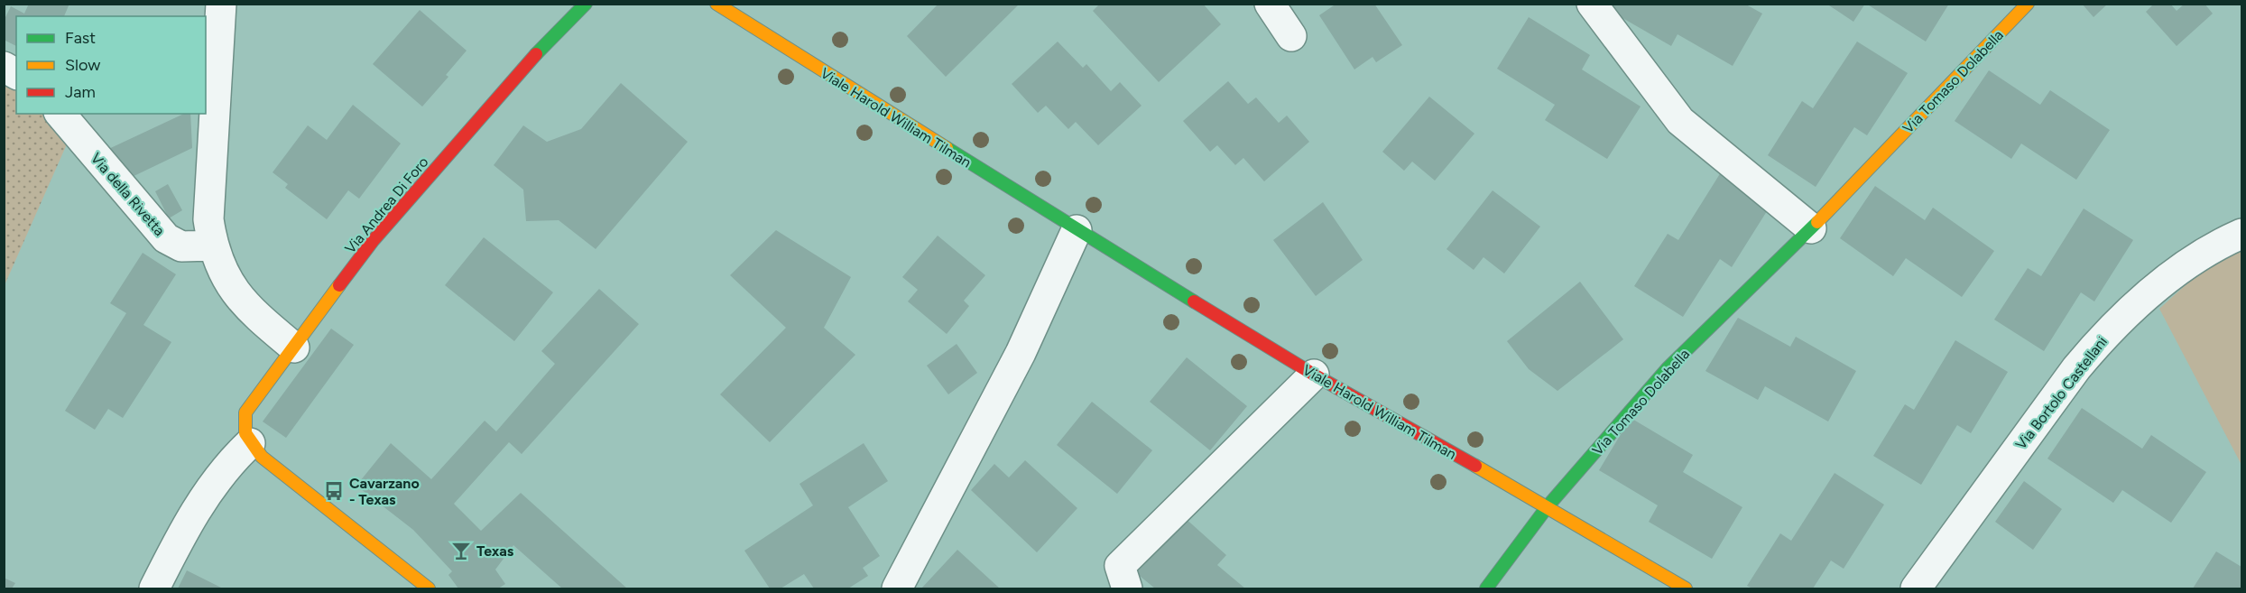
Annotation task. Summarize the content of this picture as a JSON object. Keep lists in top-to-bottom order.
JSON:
{
  "streets": {
    "street": [
      "Via Tomaso Dolabella",
      "Viale Harold William Tilman",
      "Via della Rivetta",
      "Via Andrea Di Foro",
      "Via Bortolo Castellani"
    ]
  },
  "crossings": [
    ["Via Tomaso Dolabella", "Viale Harold William Tilman"]
  ],
  "places": {
    "bus stop": ["Cavarzano - Texas"],
    "bar": ["Texas"]
  },
  "legend": ["Fast", "Slow", "Jam"]
}
